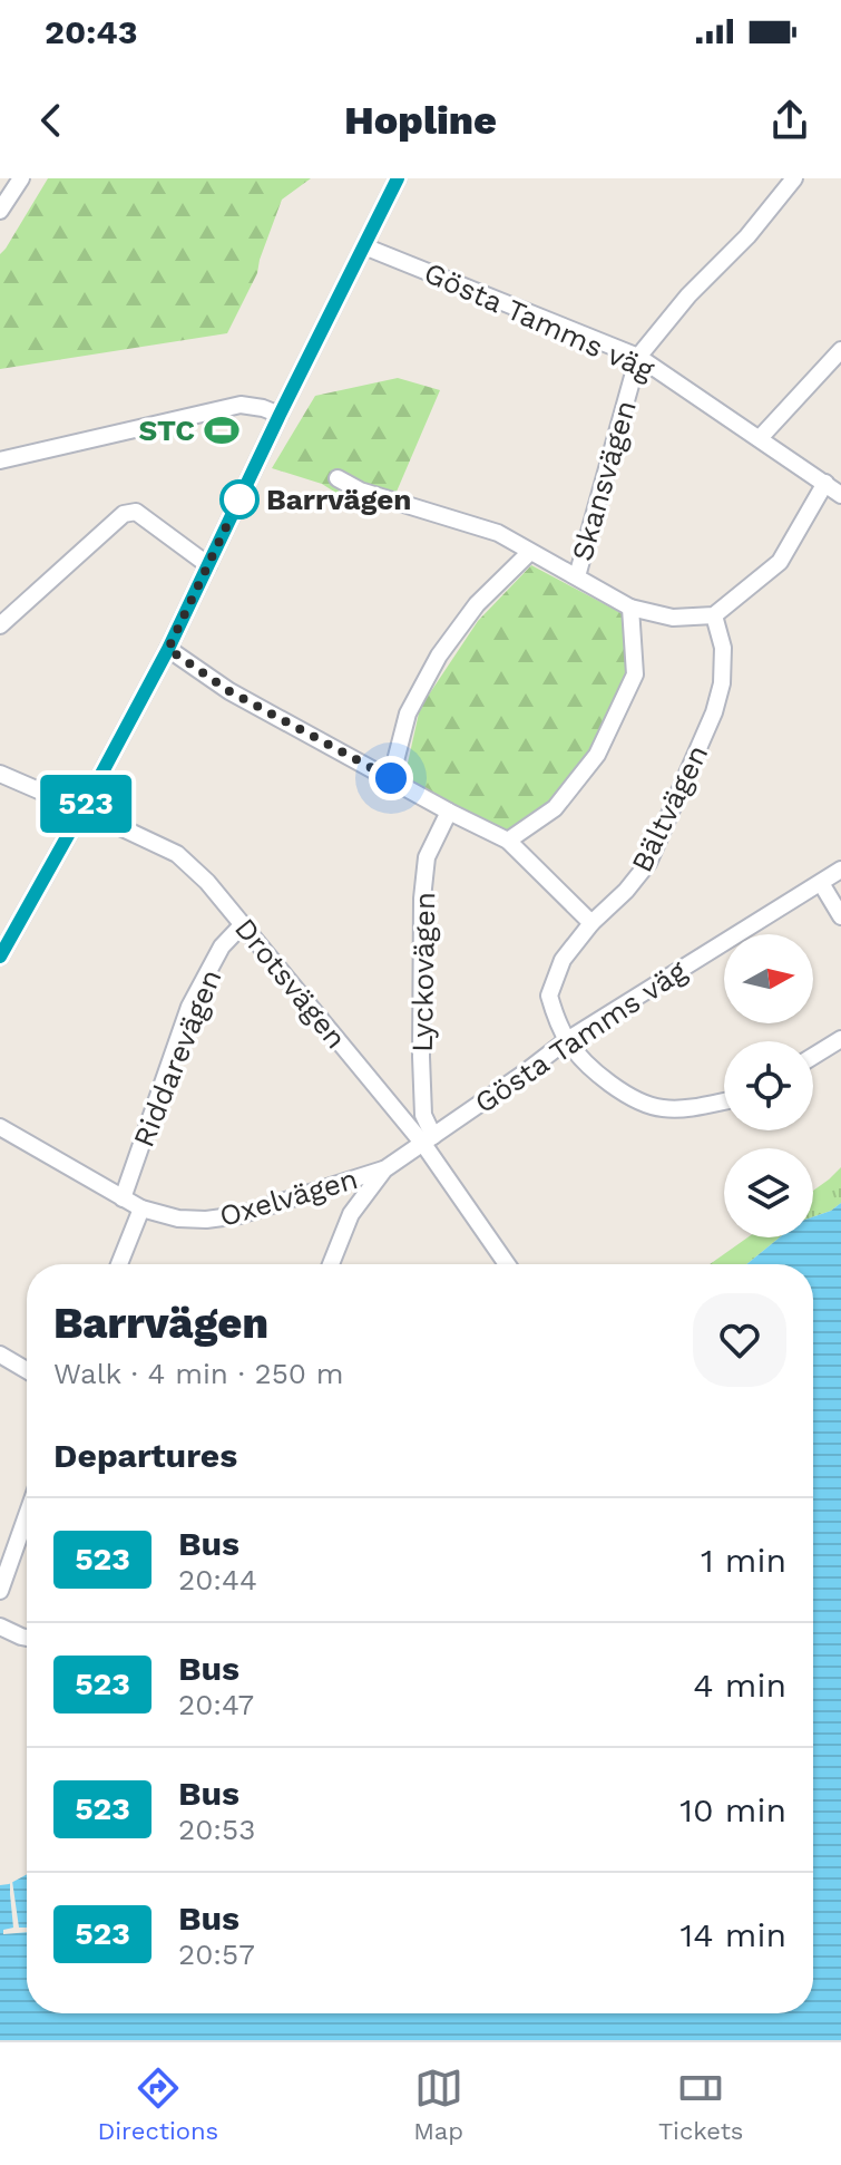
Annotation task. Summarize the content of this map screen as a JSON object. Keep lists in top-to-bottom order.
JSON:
{
  "streets": {
    "street": [
      "Gösta Tamms väg",
      "Skansvägen",
      "Bältvägen",
      "Lyckovägen",
      "Drotsvägen",
      "Riddarevägen",
      "Oxelvägen"
    ]
  },
  "crossings": [
    ["Gösta Tamms väg", "Skansvägen"],
    ["Gösta Tamms väg", "Bältvägen"],
    ["Gösta Tamms väg", "Lyckovägen"],
    ["Gösta Tamms väg", "Drotsvägen"],
    ["Gösta Tamms väg", "Oxelvägen"],
    ["Skansvägen", "Lyckovägen"],
    ["Lyckovägen", "Drotsvägen"],
    ["Drotsvägen", "Riddarevägen"],
    ["Riddarevägen", "Oxelvägen"]
  ],
  "places": {
    "sports": ["STC"],
    "other": ["Barrvägen"]
  },
  "lines": ["bus line 523"],
  "north": "right",
  "page": {
    "status": "20:43",
    "header": "Hopline",
    "on_map": "523",
    "heading": [
      ["Barrvägen", "Walk · 4 min · 250 m"],
      "Departures"
    ],
    "list": [
      {
        "mark": "523",
        "name": "Bus",
        "note": "20:44",
        "value": "1 min"
      },
      {
        "mark": "523",
        "name": "Bus",
        "note": "20:47",
        "value": "4 min"
      },
      {
        "mark": "523",
        "name": "Bus",
        "note": "20:53",
        "value": "10 min"
      },
      {
        "mark": "523",
        "name": "Bus",
        "note": "20:57",
        "value": "14 min"
      }
    ],
    "tabs": ["Directions", "Map", "Tickets"]
  }
}
